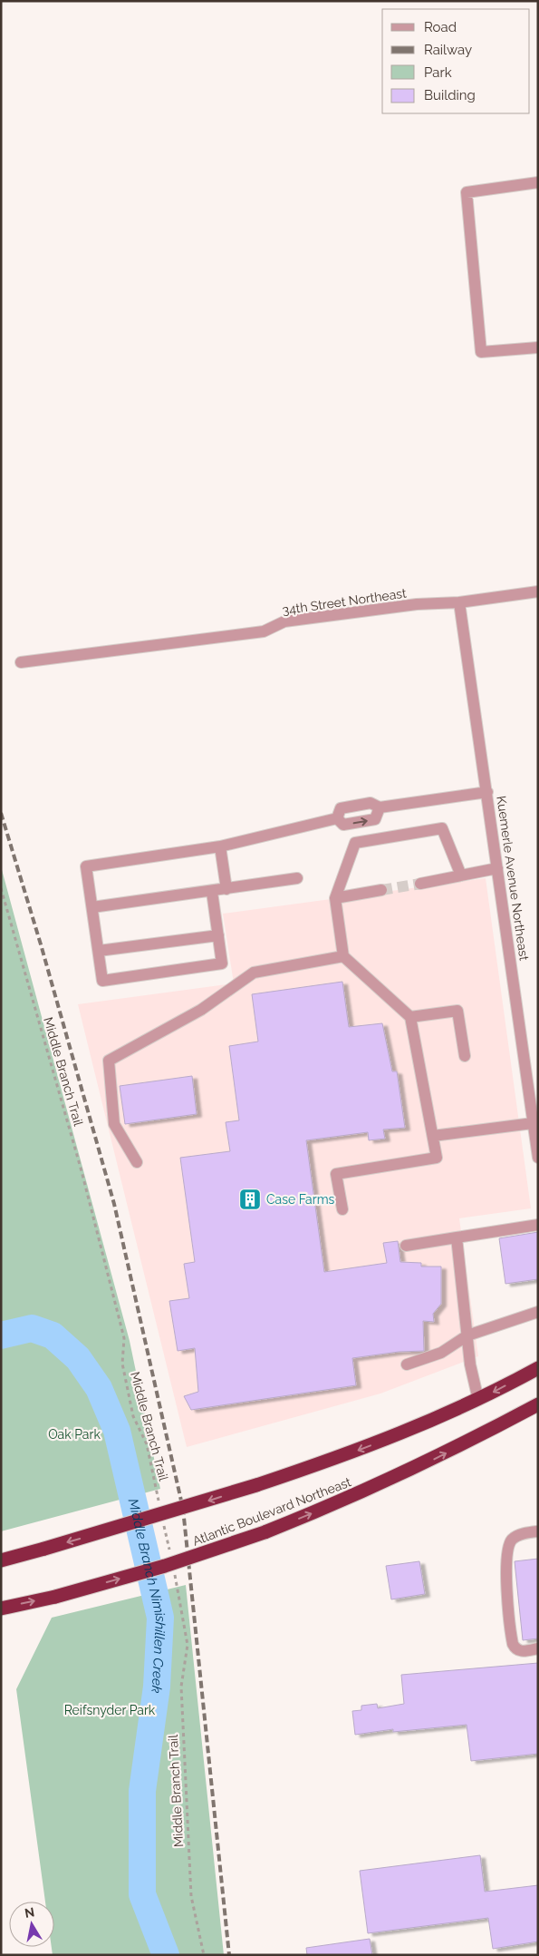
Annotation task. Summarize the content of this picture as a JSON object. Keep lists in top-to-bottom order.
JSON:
{
  "streets": {
    "highway": ["Atlantic Boulevard Northeast"],
    "street": ["34th Street Northeast", "Kuemerle Avenue Northeast"],
    "path": ["Middle Branch Trail"]
  },
  "crossings": [
    ["34th Street Northeast", "Kuemerle Avenue Northeast"]
  ],
  "water": ["Middle Branch Nimishillen Creek"],
  "parks": ["Oak Park", "Reifsnyder Park"],
  "places": {
    "building": ["Case Farms"]
  },
  "legend": [
    "Road",
    "Railway",
    "Park",
    "Building"
  ],
  "north": "top"
}
